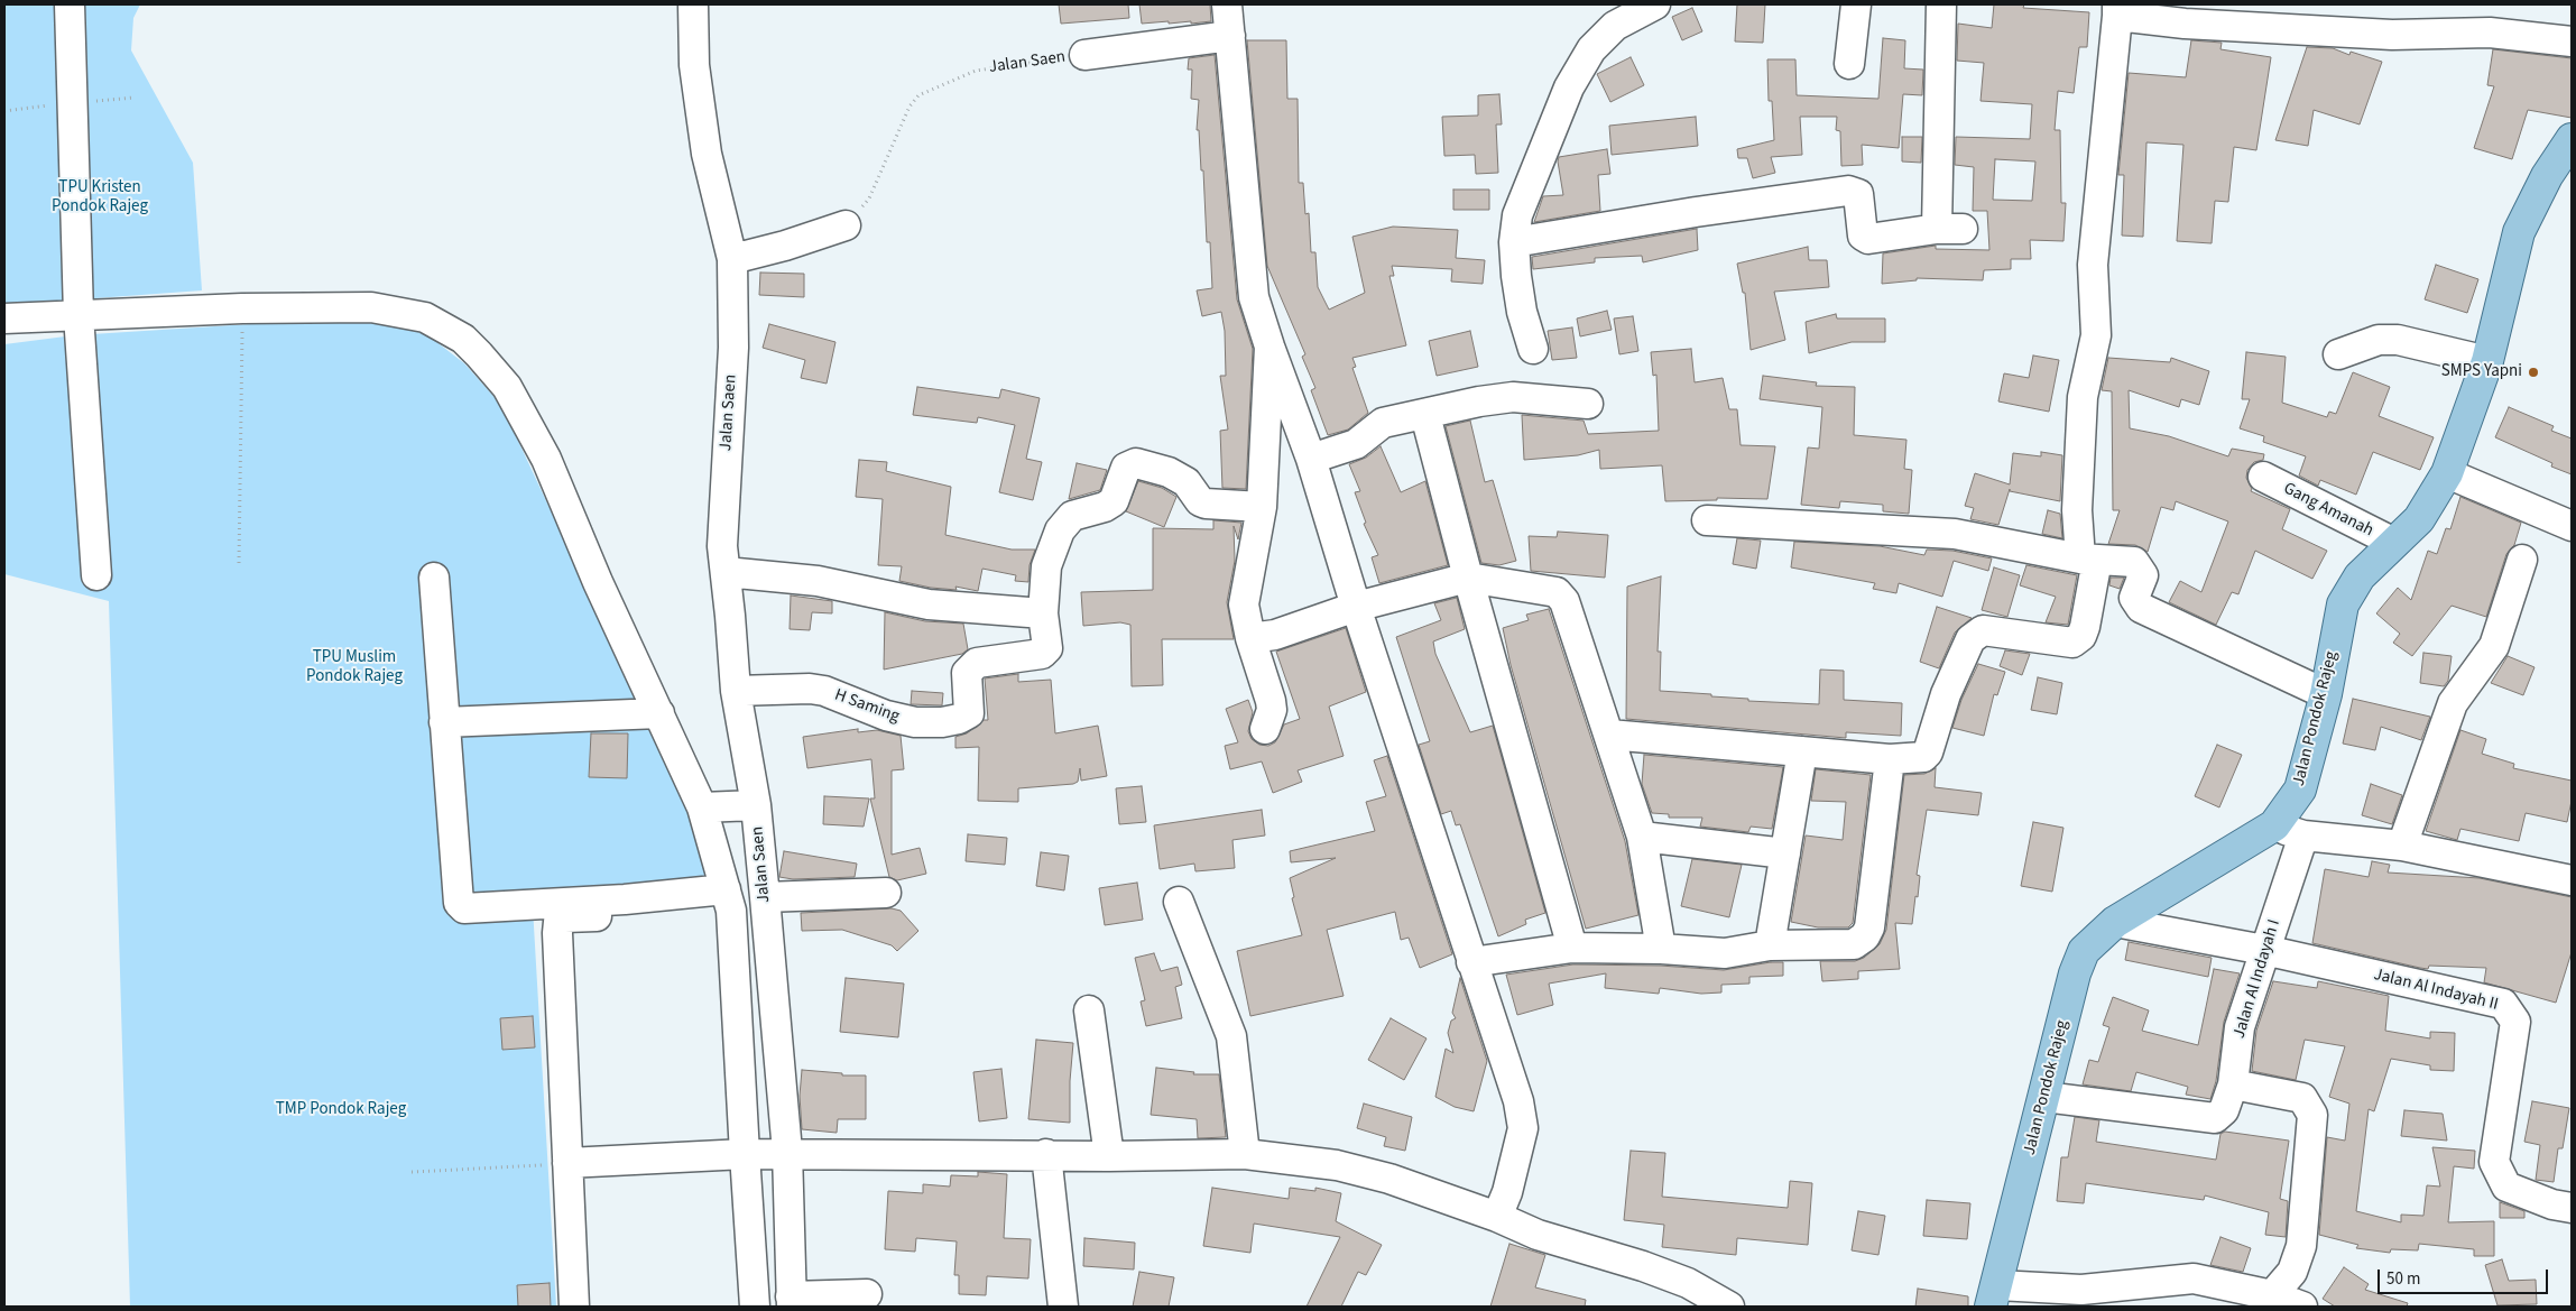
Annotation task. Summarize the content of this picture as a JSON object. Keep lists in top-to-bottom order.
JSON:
{
  "streets": {
    "main road": ["Jalan Pondok Rajeg"],
    "street": [
      "Jalan Saen",
      "Gang Amanah",
      "H Saming",
      "Jalan Al Indayah I",
      "Jalan Al Indayah II"
    ]
  },
  "crossings": [
    ["Jalan Saen", "H Saming"],
    ["Gang Amanah", "Jalan Pondok Rajeg"],
    ["Jalan Pondok Rajeg", "Jalan Al Indayah I"],
    ["Jalan Pondok Rajeg", "Jalan Al Indayah II"],
    ["Jalan Al Indayah I", "Jalan Al Indayah II"]
  ],
  "parks": ["TPU Kristen Pondok Rajeg", "TPU Muslim Pondok Rajeg", "TMP Pondok Rajeg"],
  "places": ["SMPS Yapni"],
  "scale_bar": "50 m"
}
